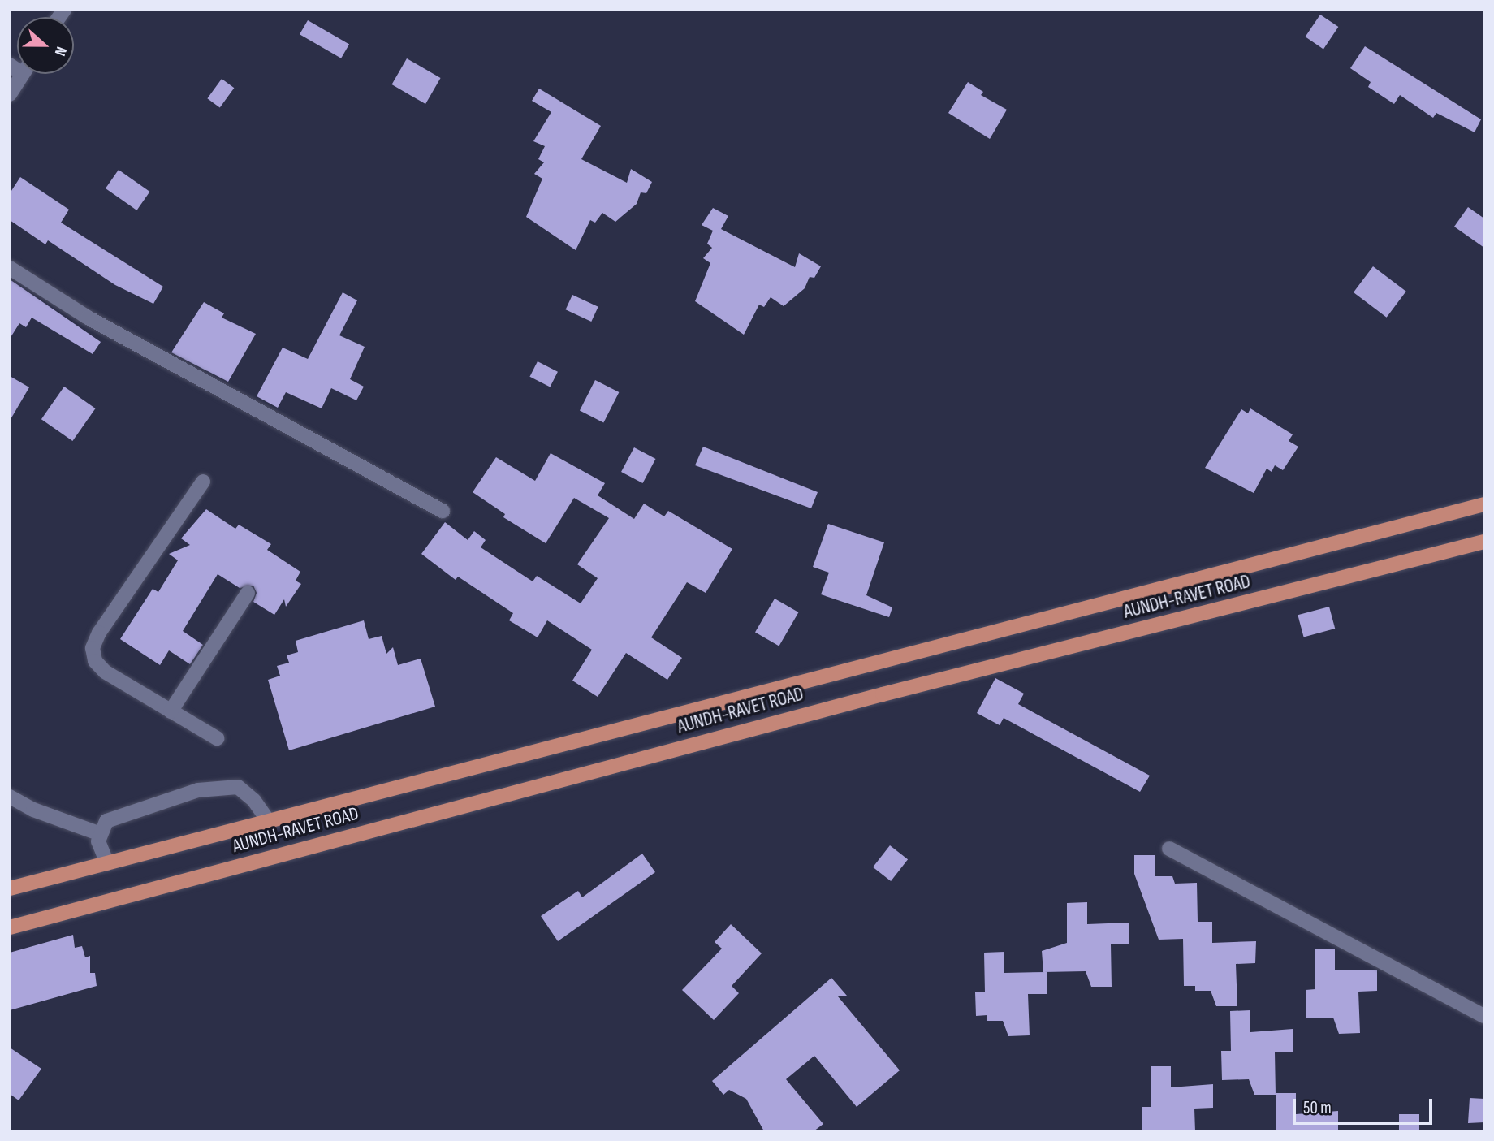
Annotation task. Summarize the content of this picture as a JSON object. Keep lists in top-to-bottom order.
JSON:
{
  "streets": {
    "main road": ["AUNDH-RAVET ROAD"]
  },
  "scale_bar": "50 m",
  "north": "right"
}
